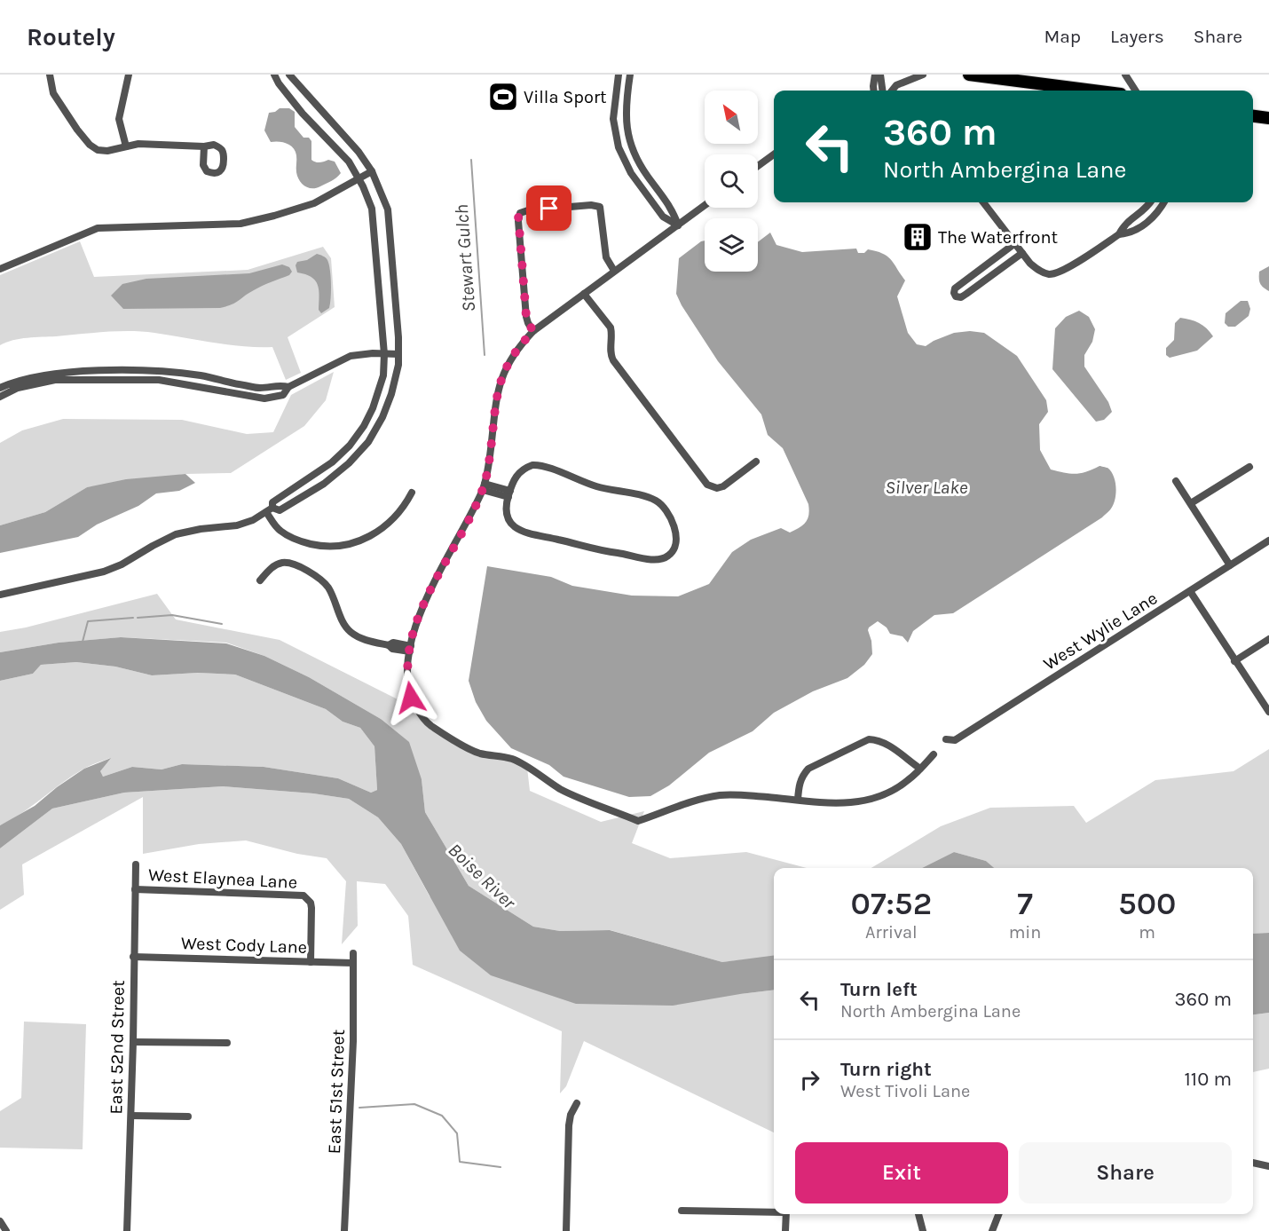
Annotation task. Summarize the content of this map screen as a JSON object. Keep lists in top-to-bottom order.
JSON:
{
  "streets": {
    "street": [
      "West Wylie Lane",
      "West Elaynea Lane",
      "West Cody Lane",
      "East 52nd Street",
      "East 51st Street"
    ]
  },
  "crossings": [
    ["West Elaynea Lane", "West Cody Lane"],
    ["West Elaynea Lane", "East 52nd Street"],
    ["West Cody Lane", "East 52nd Street"],
    ["West Cody Lane", "East 51st Street"]
  ],
  "water": ["Stewart Gulch", "Silver Lake", "Boise River"],
  "places": {
    "sports": ["Villa Sport"],
    "building": ["The Waterfront"]
  },
  "north": "top left",
  "page": {
    "header": "Routely",
    "nav": ["Map", "Layers", "Share"],
    "turn": ["360 m", "North Ambergina Lane"],
    "eta": [
      "07:52",
      "Arrival",
      "7",
      "min",
      "500",
      "m"
    ],
    "list": [
      {
        "name": "Turn left",
        "note": "North Ambergina Lane",
        "value": "360 m"
      },
      {
        "name": "Turn right",
        "note": "West Tivoli Lane",
        "value": "110 m"
      }
    ],
    "buttons": ["Exit", "Share"]
  }
}
